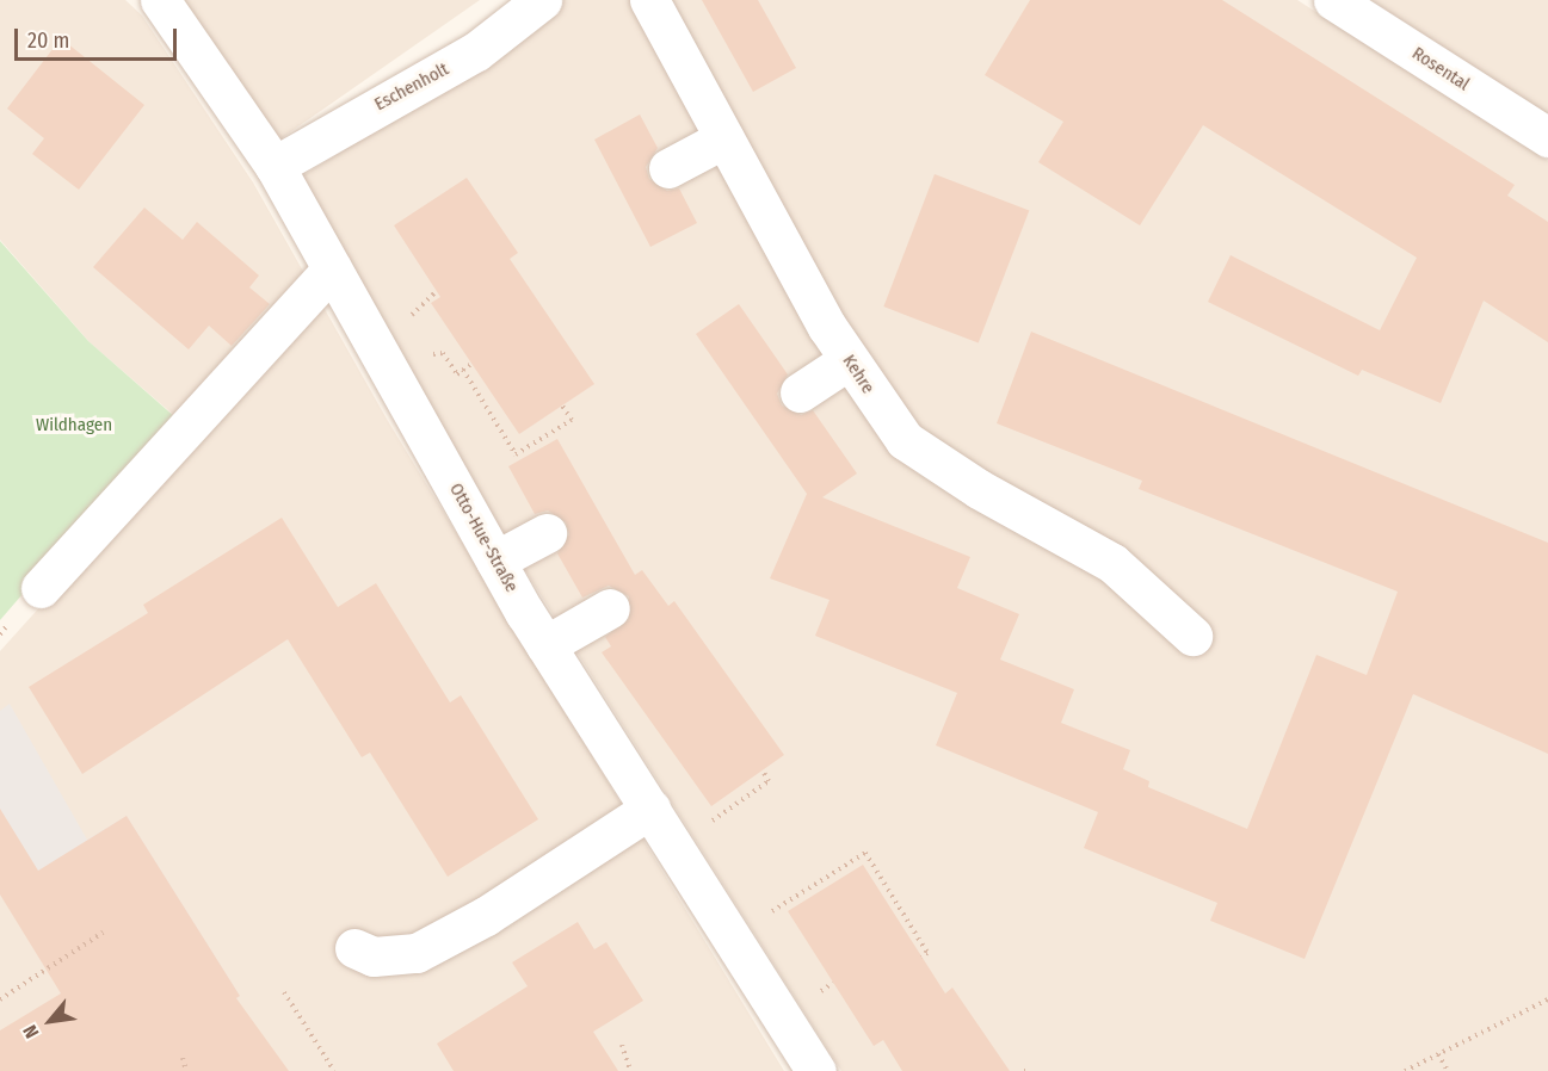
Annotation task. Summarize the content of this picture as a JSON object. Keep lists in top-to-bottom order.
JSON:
{
  "streets": {
    "street": [
      "Rosental",
      "Eschenholt",
      "Kehre",
      "Otto-Hue-Straße"
    ]
  },
  "crossings": [
    ["Eschenholt", "Otto-Hue-Straße"]
  ],
  "parks": ["Wildhagen"],
  "scale_bar": "20 m",
  "north": "bottom left"
}
